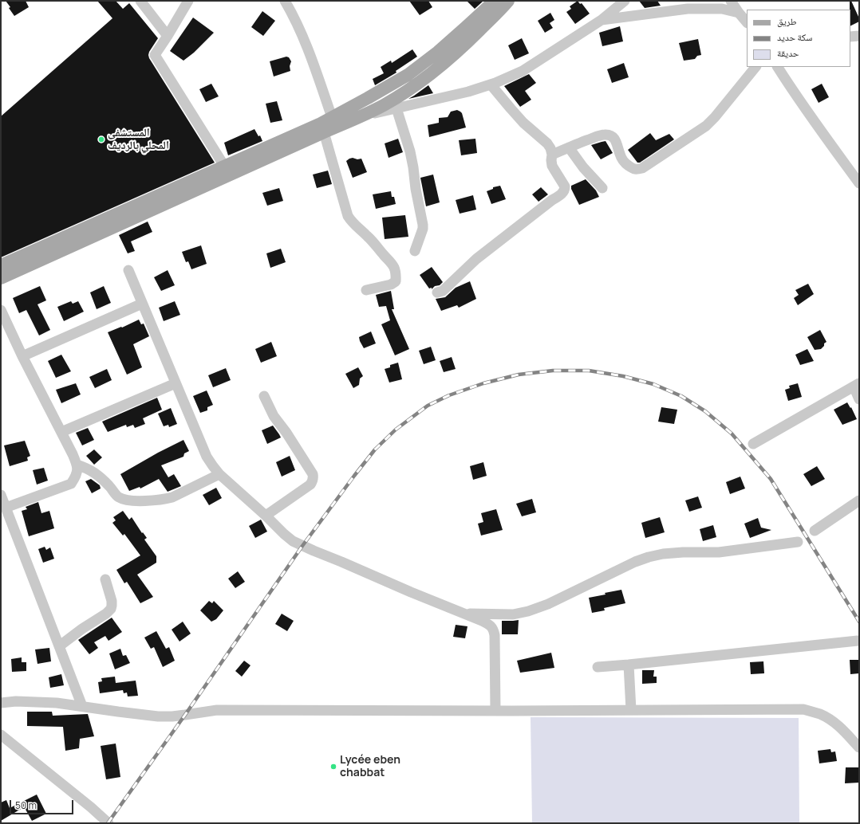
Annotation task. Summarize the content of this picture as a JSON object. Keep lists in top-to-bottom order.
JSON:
{
  "places": ["المستشفى المحلي بالرديف", "Lycée eben chabbat"],
  "legend": ["طريق", "سكة حديد", "حديقة"],
  "scale_bar": "50 m"
}
